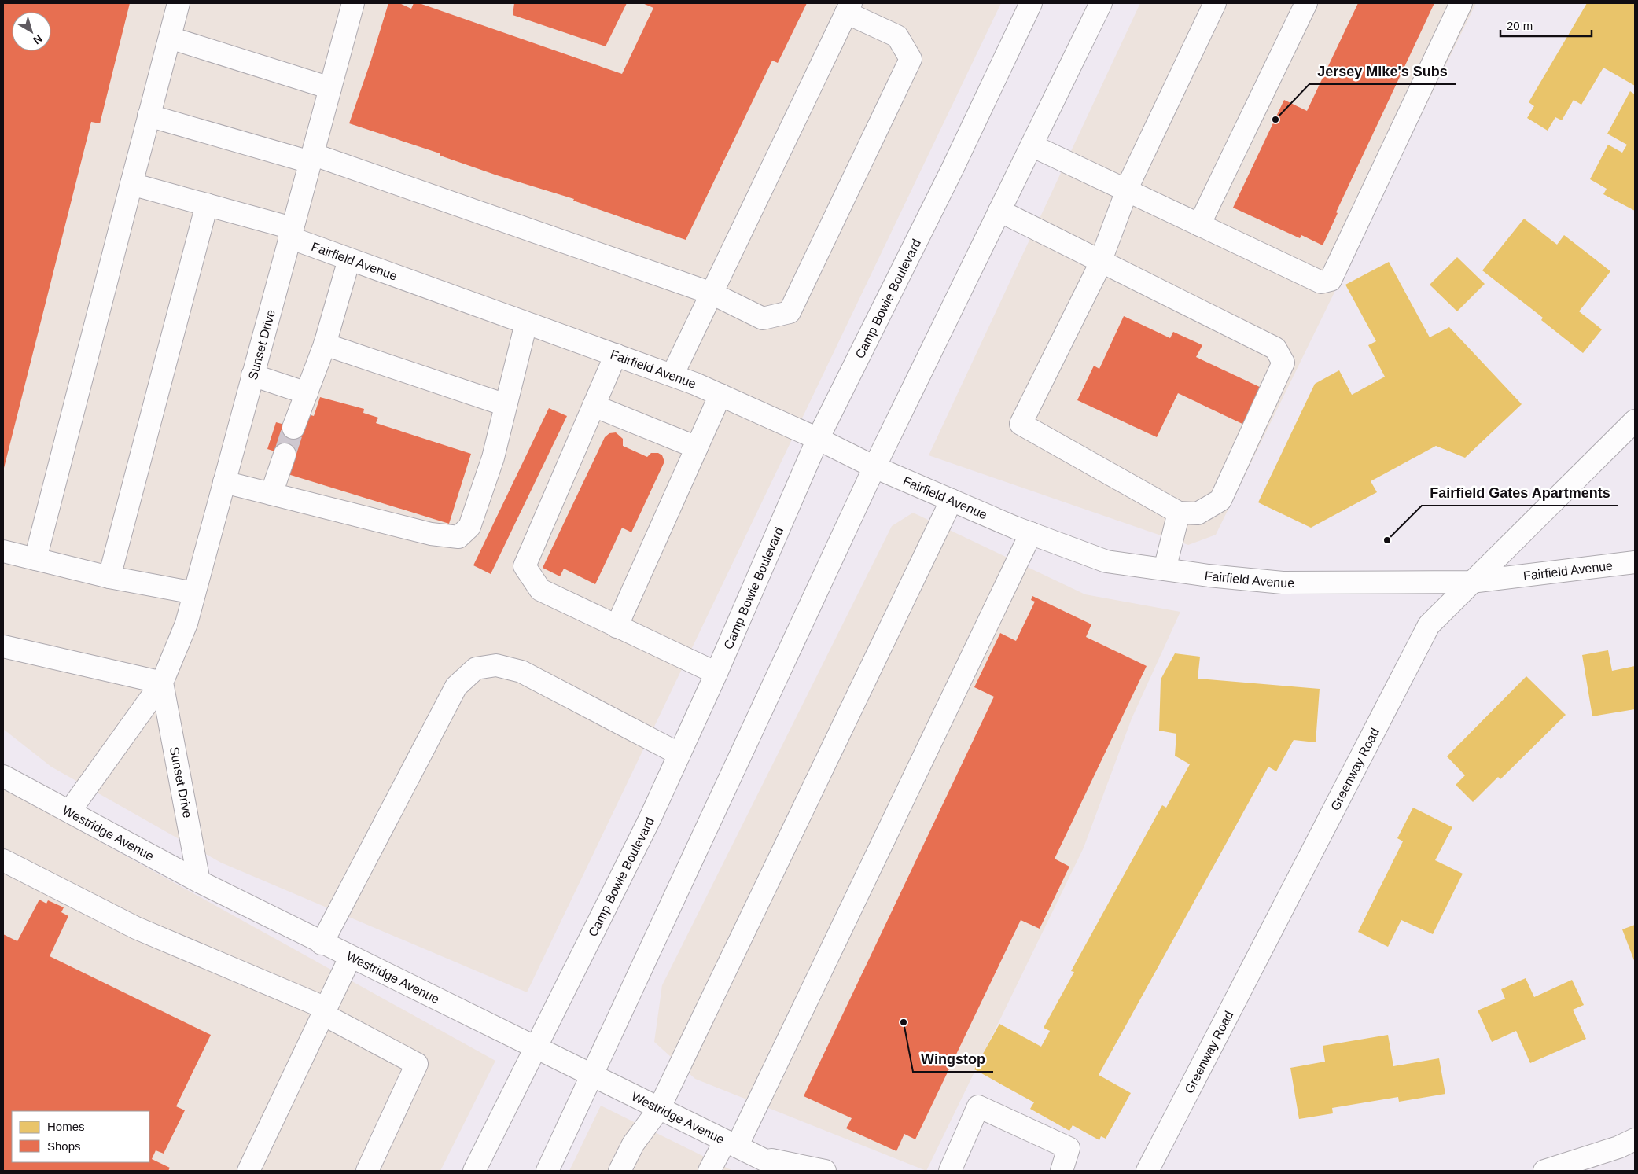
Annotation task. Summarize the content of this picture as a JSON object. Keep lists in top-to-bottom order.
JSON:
{
  "streets": {
    "street": [
      "Fairfield Avenue",
      "Camp Bowie Boulevard",
      "Sunset Drive",
      "Greenway Road",
      "Westridge Avenue"
    ]
  },
  "crossings": [
    ["Fairfield Avenue", "Camp Bowie Boulevard"],
    ["Fairfield Avenue", "Sunset Drive"],
    ["Fairfield Avenue", "Greenway Road"],
    ["Camp Bowie Boulevard", "Westridge Avenue"],
    ["Sunset Drive", "Westridge Avenue"]
  ],
  "places": ["Jersey Mike's Subs", "Fairfield Gates Apartments", "Wingstop"],
  "legend": ["Homes", "Shops"],
  "scale_bar": "20 m",
  "north": "bottom right"
}
